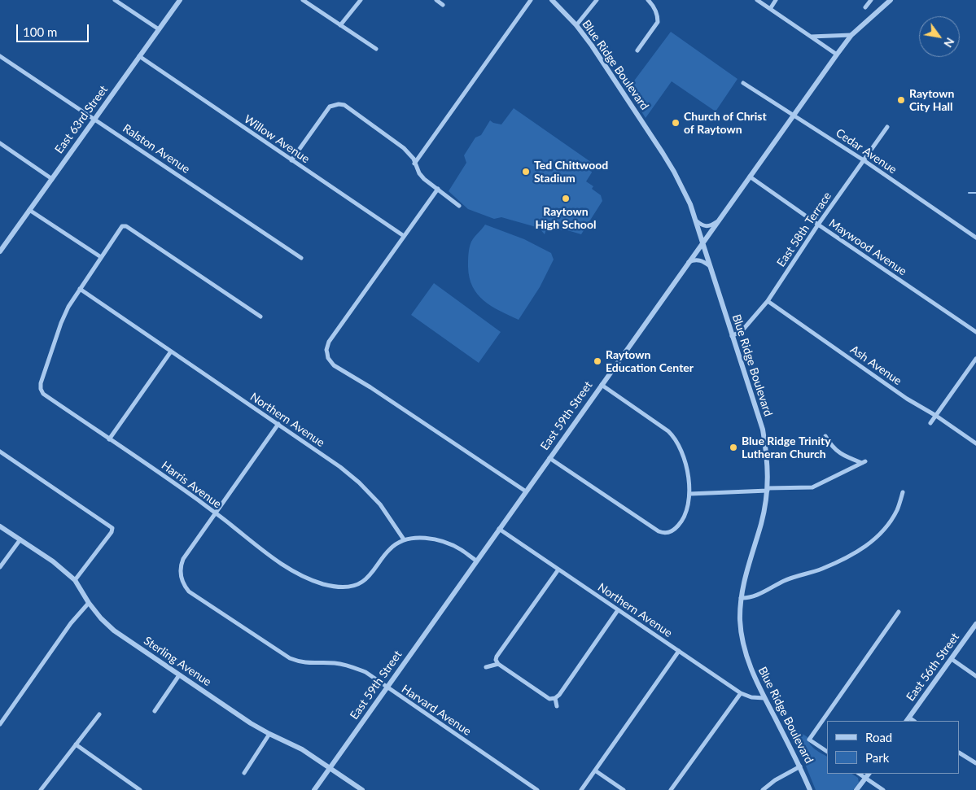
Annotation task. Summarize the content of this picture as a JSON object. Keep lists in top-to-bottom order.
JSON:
{
  "streets": {
    "street": [
      "Blue Ridge Boulevard",
      "East 63rd Street",
      "Willow Avenue",
      "Ralston Avenue",
      "Cedar Avenue",
      "East 58th Terrace",
      "Maywood Avenue",
      "Ash Avenue",
      "East 59th Street",
      "Northern Avenue",
      "Harris Avenue",
      "Sterling Avenue",
      "East 56th Street",
      "Harvard Avenue"
    ]
  },
  "crossings": [
    ["Blue Ridge Boulevard", "East 58th Terrace"],
    ["Blue Ridge Boulevard", "East 59th Street"],
    ["Blue Ridge Boulevard", "Northern Avenue"],
    ["East 63rd Street", "Willow Avenue"],
    ["East 63rd Street", "Ralston Avenue"],
    ["Cedar Avenue", "East 58th Terrace"],
    ["Cedar Avenue", "East 59th Street"],
    ["East 58th Terrace", "Maywood Avenue"],
    ["East 58th Terrace", "Ash Avenue"],
    ["Maywood Avenue", "East 59th Street"],
    ["East 59th Street", "Northern Avenue"],
    ["East 59th Street", "Sterling Avenue"],
    ["East 59th Street", "Harvard Avenue"],
    ["Northern Avenue", "Harris Avenue"],
    ["Harris Avenue", "Harvard Avenue"]
  ],
  "places": [
    "Raytown City Hall",
    "Church of Christ of Raytown",
    "Ted Chittwood Stadium",
    "Raytown High School",
    "Raytown Education Center",
    "Blue Ridge Trinity Lutheran Church"
  ],
  "legend": ["Road", "Park"],
  "scale_bar": "100 m",
  "north": "bottom right"
}
